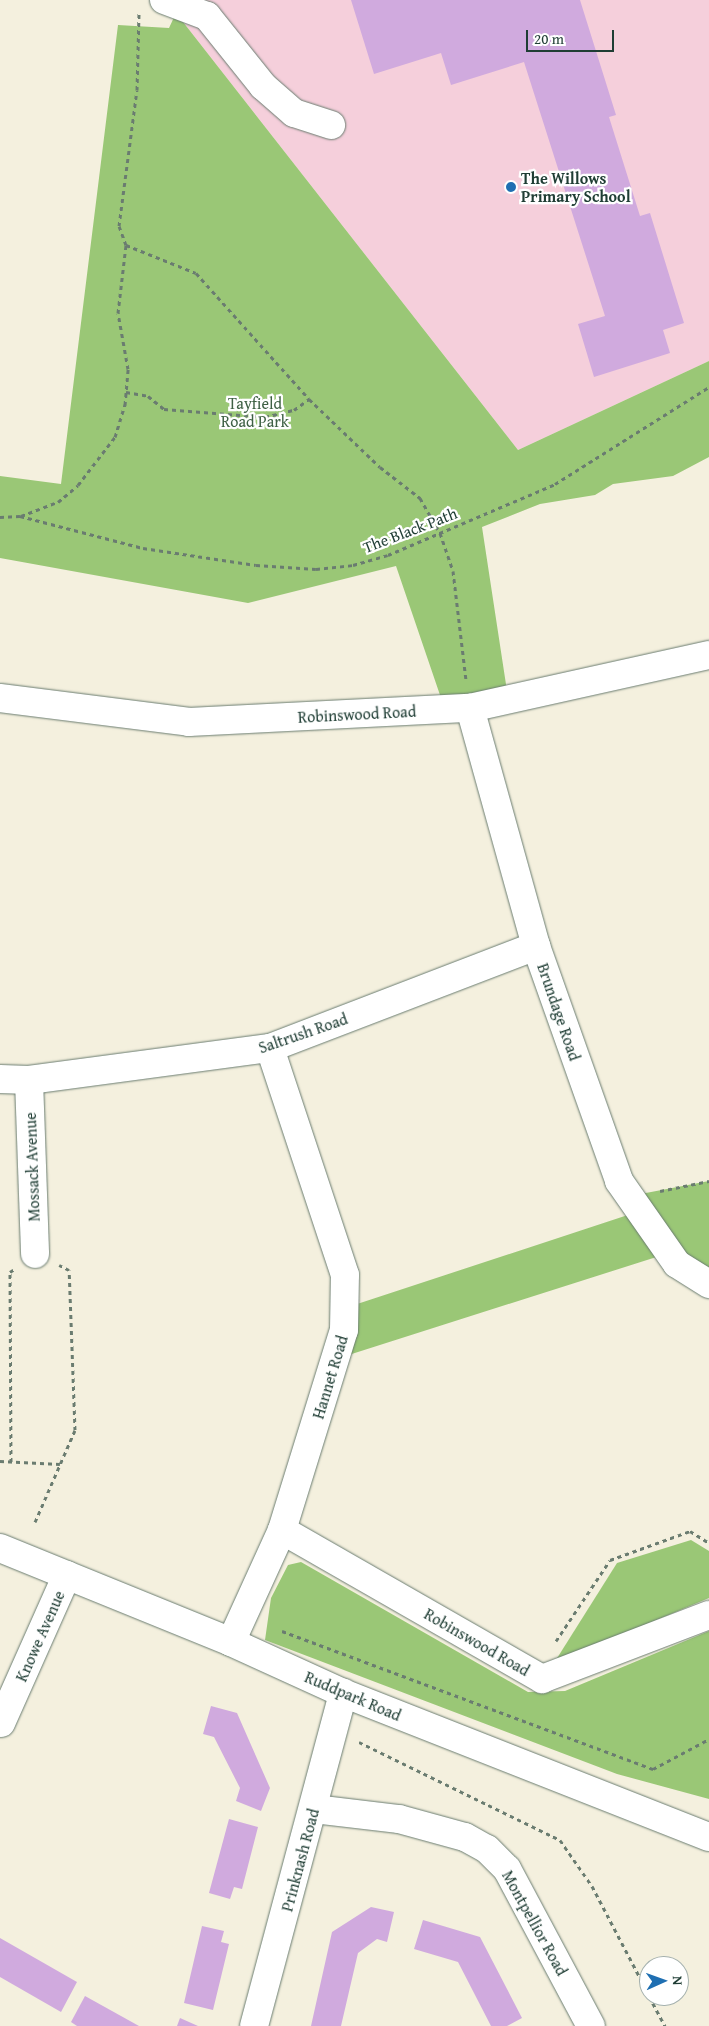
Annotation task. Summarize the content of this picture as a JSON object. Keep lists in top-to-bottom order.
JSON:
{
  "streets": {
    "street": [
      "Robinswood Road",
      "Brundage Road",
      "Saltrush Road",
      "Mossack Avenue",
      "Hannet Road",
      "Knowe Avenue",
      "Ruddpark Road",
      "Prinknash Road",
      "Montpellior Road"
    ],
    "path": ["The Black Path"]
  },
  "crossings": [
    ["Robinswood Road", "Brundage Road"],
    ["Robinswood Road", "Hannet Road"],
    ["Brundage Road", "Saltrush Road"],
    ["Saltrush Road", "Mossack Avenue"],
    ["Saltrush Road", "Hannet Road"],
    ["Hannet Road", "Ruddpark Road"],
    ["Knowe Avenue", "Ruddpark Road"],
    ["Ruddpark Road", "Prinknash Road"],
    ["Prinknash Road", "Montpellior Road"]
  ],
  "parks": ["Tayfield Road Park"],
  "places": ["The Willows Primary School"],
  "scale_bar": "20 m",
  "north": "right"
}
